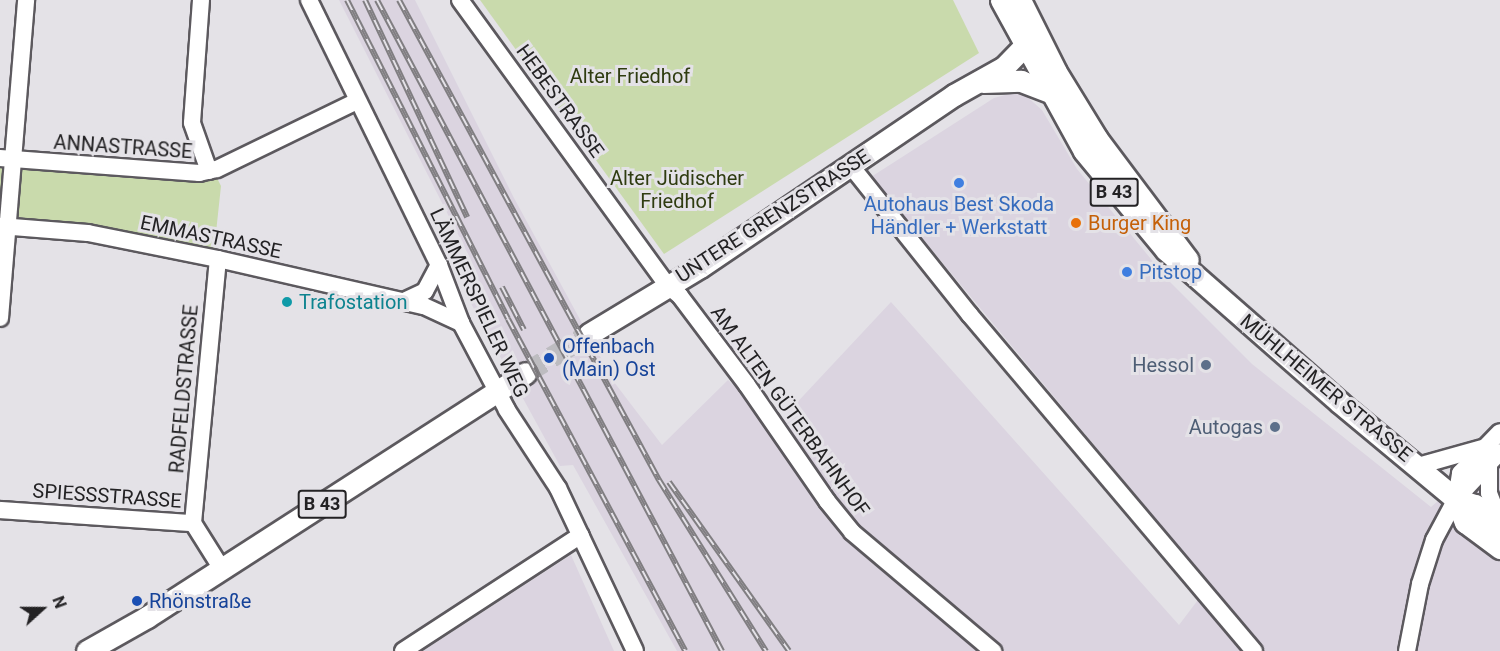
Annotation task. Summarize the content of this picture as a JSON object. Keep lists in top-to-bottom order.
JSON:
{
  "streets": {
    "main road": ["B 43", "UNTERE GRENZSTRASSE", "MÜHLHEIMER STRASSE"],
    "street": [
      "HEBESTRASSE",
      "ANNASTRASSE",
      "EMMASTRASSE",
      "LÄMMERSPIELER WEG",
      "RADFELDSTRASSE",
      "AM ALTEN GÜTERBAHNHOF",
      "SPIESSSTRASSE"
    ]
  },
  "crossings": [
    ["HEBESTRASSE", "UNTERE GRENZSTRASSE"],
    ["HEBESTRASSE", "AM ALTEN GÜTERBAHNHOF"],
    ["ANNASTRASSE", "LÄMMERSPIELER WEG"],
    ["B 43", "LÄMMERSPIELER WEG"],
    ["B 43", "SPIESSSTRASSE"],
    ["UNTERE GRENZSTRASSE", "MÜHLHEIMER STRASSE"],
    ["UNTERE GRENZSTRASSE", "AM ALTEN GÜTERBAHNHOF"],
    ["EMMASTRASSE", "LÄMMERSPIELER WEG"],
    ["EMMASTRASSE", "RADFELDSTRASSE"],
    ["RADFELDSTRASSE", "SPIESSSTRASSE"]
  ],
  "parks": ["Alter Friedhof", "Alter Jüdischer Friedhof"],
  "places": [
    "Autohaus Best Skoda Händler + Werkstatt",
    "Burger King",
    "Pitstop",
    "Trafostation",
    "Offenbach (Main) Ost",
    "Hessol",
    "Autogas",
    "Rhönstraße"
  ],
  "north": "right"
}
